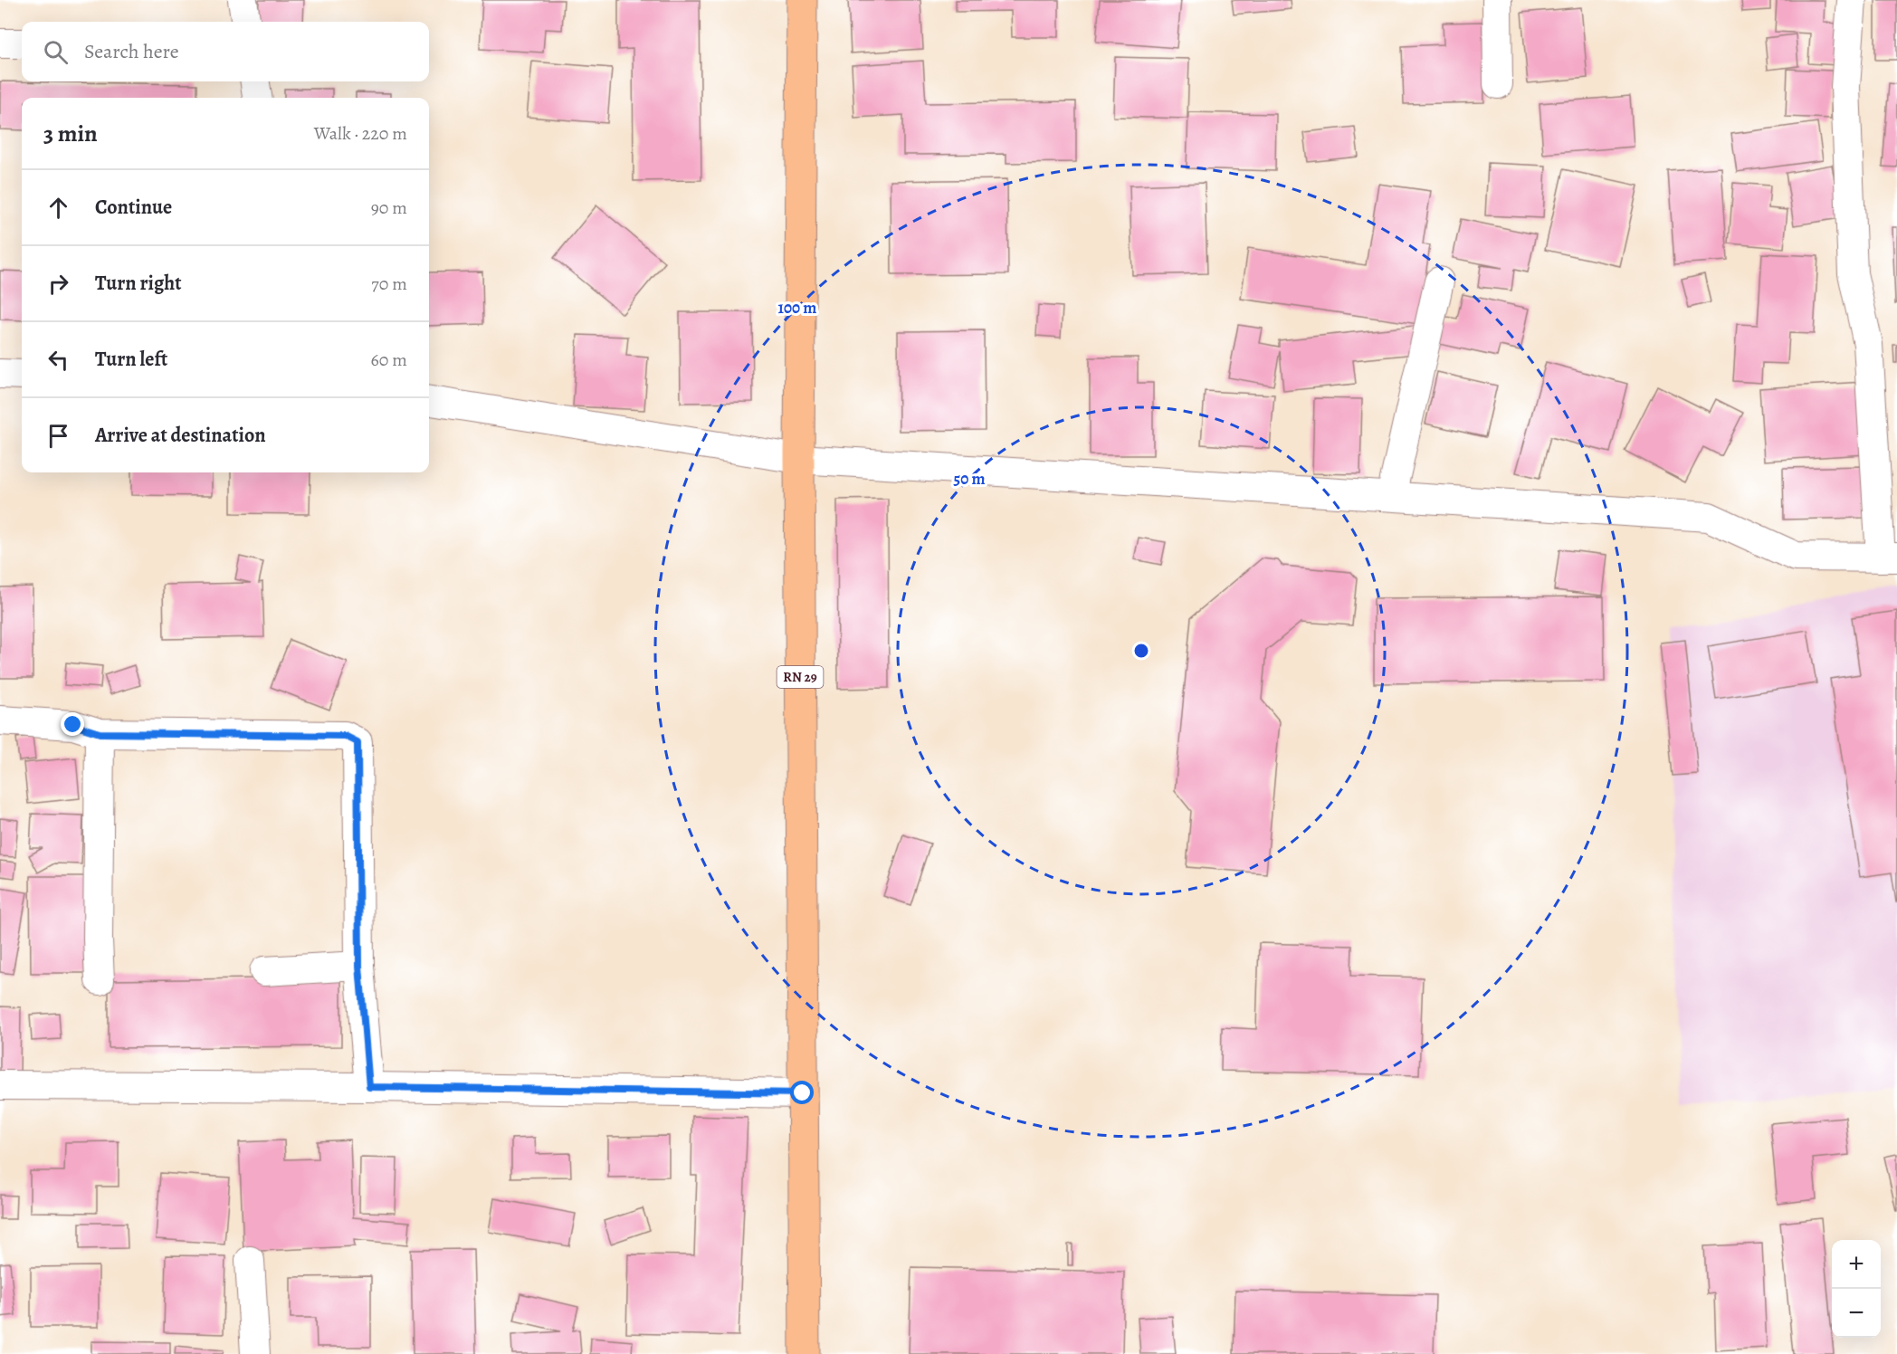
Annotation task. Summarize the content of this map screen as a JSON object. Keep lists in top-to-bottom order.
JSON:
{
  "streets": {
    "main road": ["RN 29"]
  },
  "page": {
    "search": "Search here",
    "heading": ["3 min", "Walk · 220 m"],
    "list": [
      ["Continue", "90 m"],
      ["Turn right", "70 m"],
      ["Turn left", "60 m"],
      "Arrive at destination"
    ],
    "map_buttons": ["+", "−"]
  },
  "rings": ["100 m", "50 m"]
}
